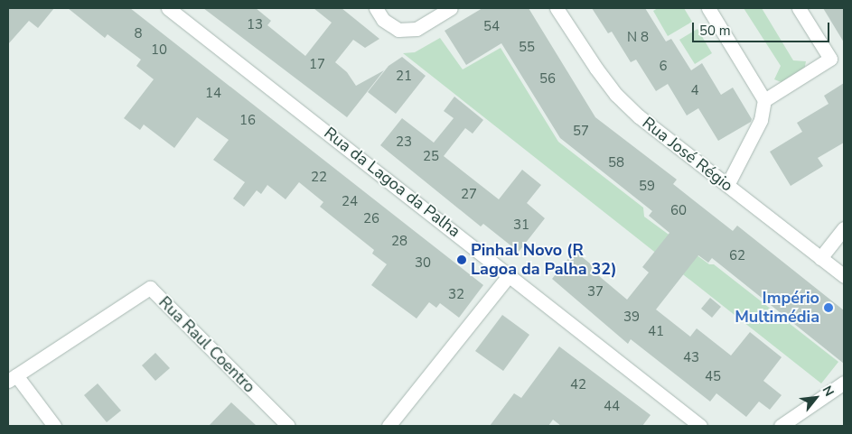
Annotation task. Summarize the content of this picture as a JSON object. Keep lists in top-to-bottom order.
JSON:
{
  "streets": {
    "street": ["Rua José Régio", "Rua da Lagoa da Palha", "Rua Raul Coentro"]
  },
  "places": ["Pinhal Novo (R Lagoa da Palha 32)", "Império Multimédia"],
  "house_numbers": [
    "13",
    "54",
    "8",
    "N 8",
    "55",
    "10",
    "17",
    "6",
    "21",
    "56",
    "4",
    "14",
    "16",
    "57",
    "23",
    "25",
    "58",
    "22",
    "59",
    "27",
    "24",
    "60",
    "26",
    "31",
    "28",
    "62",
    "30",
    "37",
    "32",
    "39",
    "41",
    "43",
    "45",
    "42",
    "44"
  ],
  "scale_bar": "50 m",
  "north": "top right"
}
